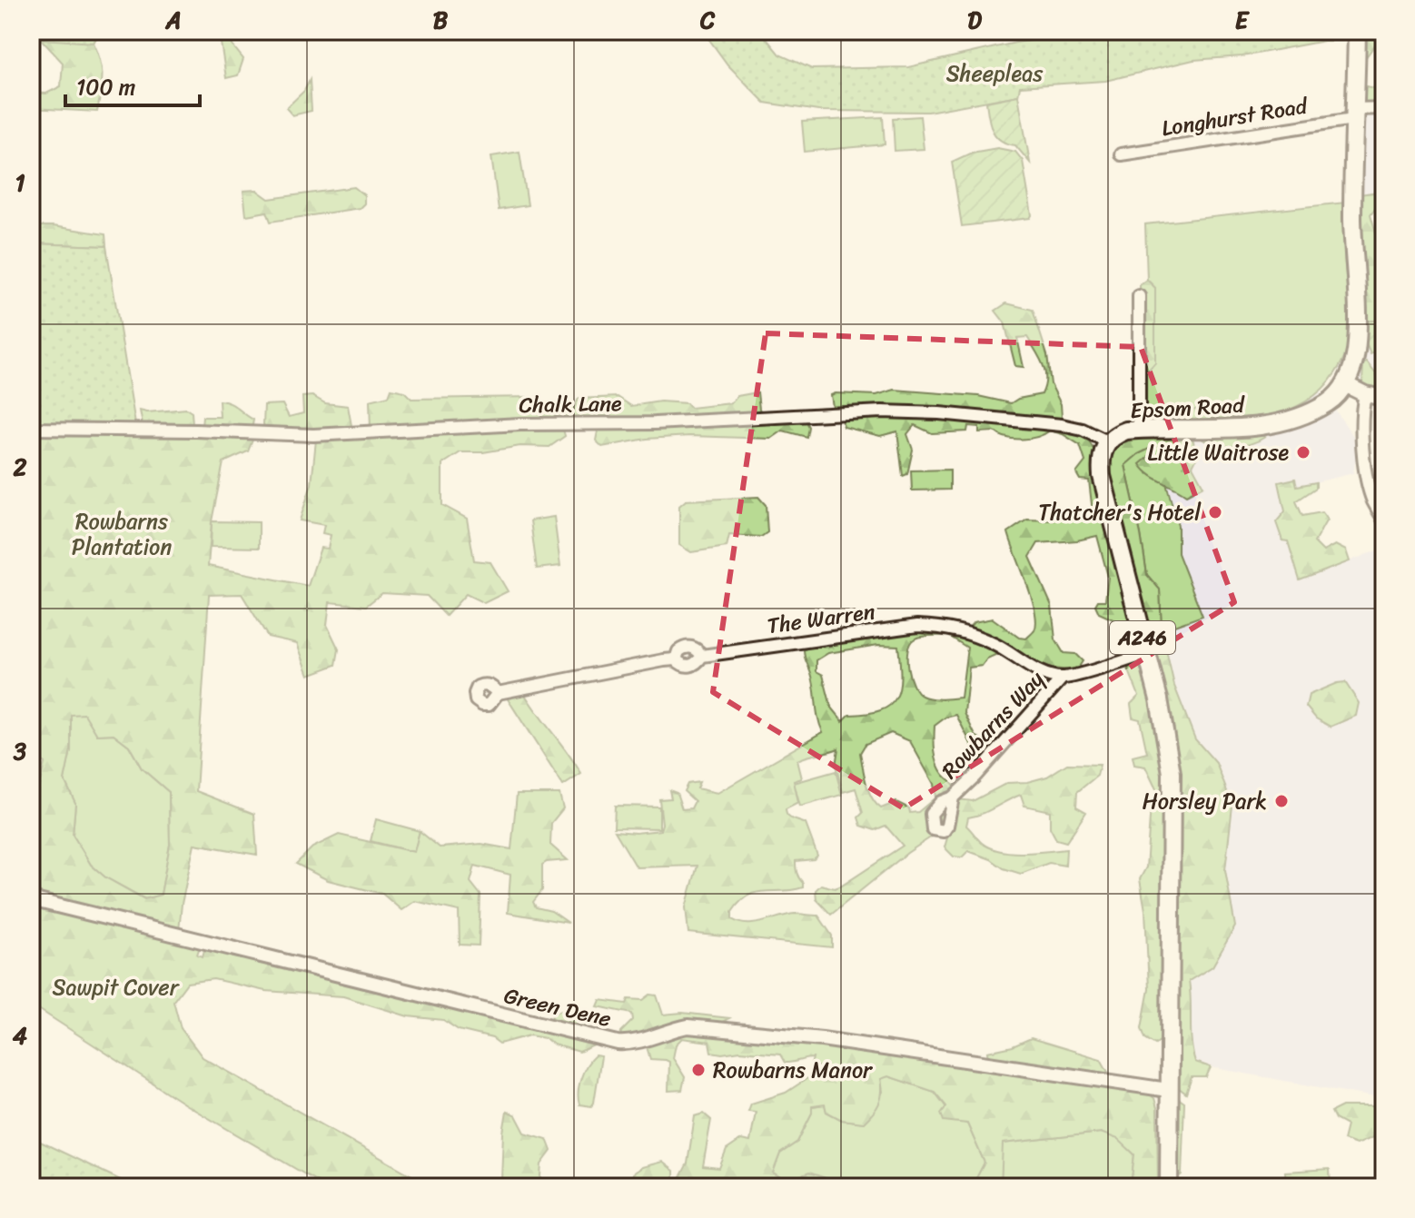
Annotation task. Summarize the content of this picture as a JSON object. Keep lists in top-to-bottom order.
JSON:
{
  "streets": {
    "main road": ["Epsom Road", "A246"],
    "street": [
      "Longhurst Road",
      "Chalk Lane",
      "The Warren",
      "Rowbarns Way",
      "Green Dene"
    ]
  },
  "crossings": [
    ["Chalk Lane", "Epsom Road"],
    ["Epsom Road", "A246"],
    ["Epsom Road", "Green Dene"],
    ["The Warren", "Rowbarns Way"],
    ["A246", "Green Dene"]
  ],
  "parks": ["Sheepleas", "Rowbarns Plantation", "Sawpit Cover"],
  "places": [
    "Little Waitrose",
    "Thatcher's Hotel",
    "Horsley Park",
    "Rowbarns Manor"
  ],
  "scale_bar": "100 m",
  "grid": {
    "columns": [
      "A",
      "B",
      "C",
      "D",
      "E"
    ],
    "rows": [
      "1",
      "2",
      "3",
      "4"
    ]
  }
}
